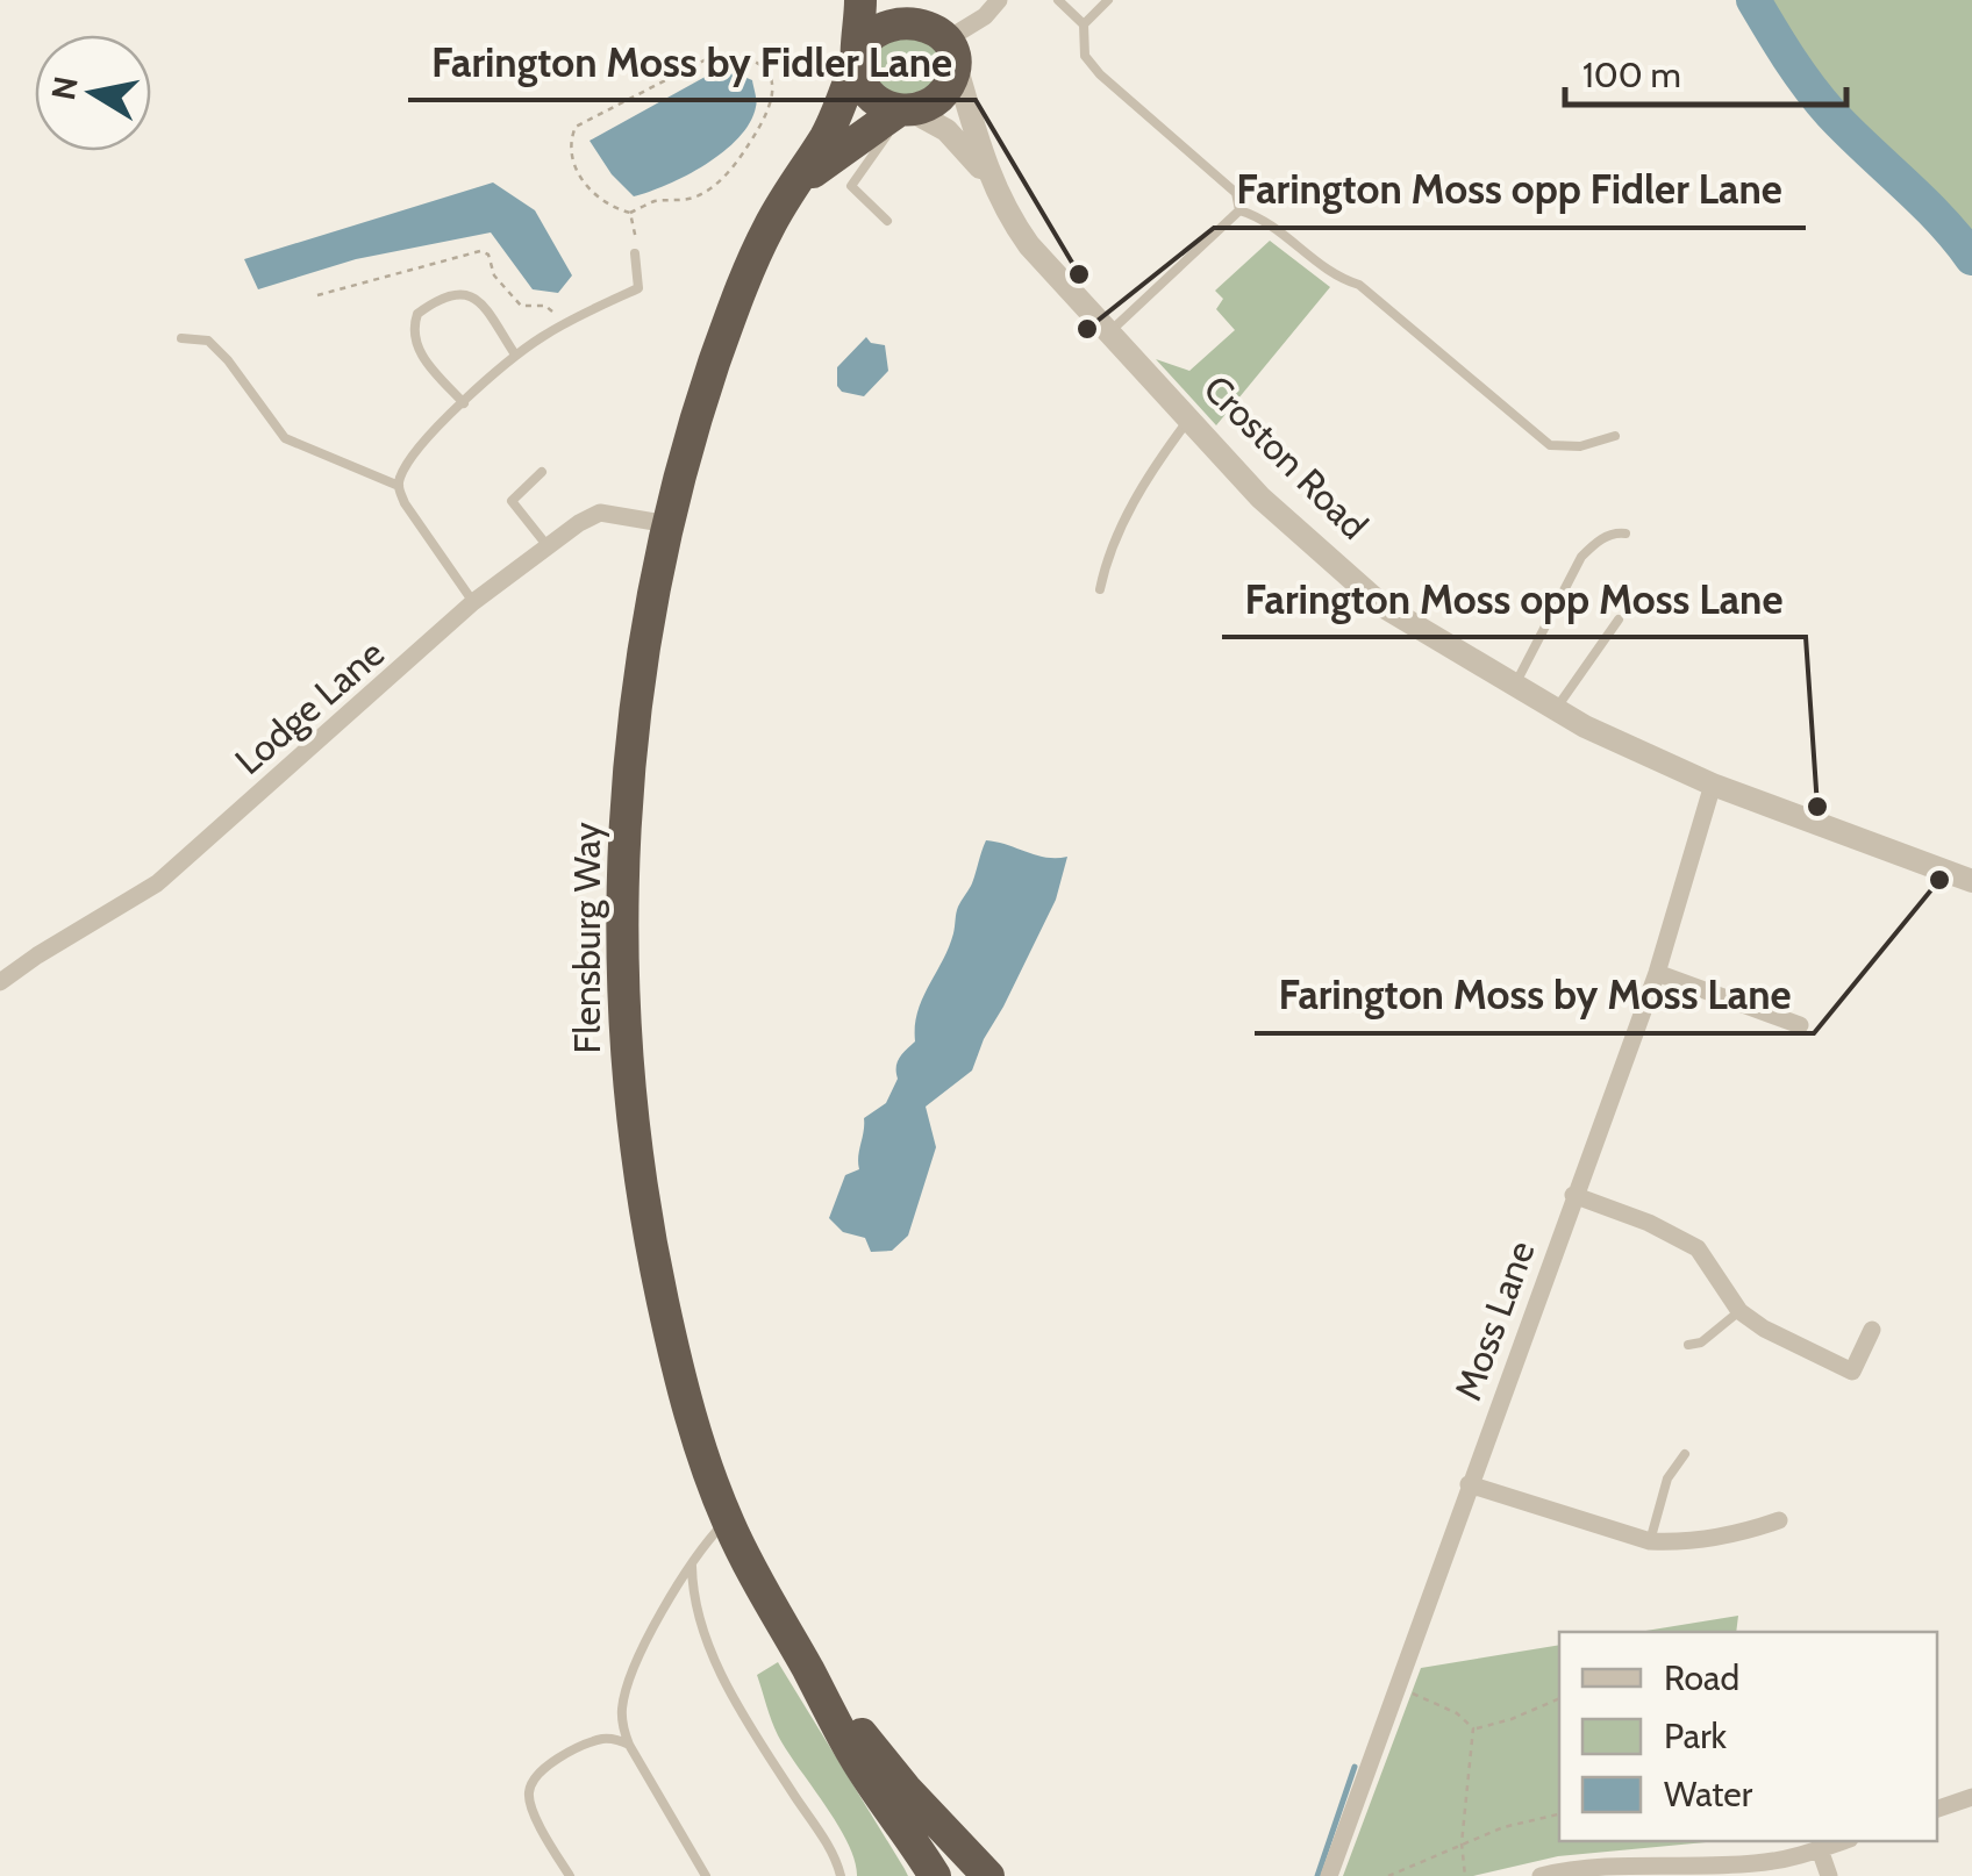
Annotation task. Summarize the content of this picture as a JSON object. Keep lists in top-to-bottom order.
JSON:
{
  "streets": {
    "highway": ["Flensburg Way"],
    "street": ["Croston Road", "Lodge Lane", "Moss Lane"]
  },
  "crossings": [
    ["Croston Road", "Flensburg Way"],
    ["Croston Road", "Moss Lane"],
    ["Lodge Lane", "Flensburg Way"]
  ],
  "places": [
    "Farington Moss by Fidler Lane",
    "Farington Moss opp Fidler Lane",
    "Farington Moss opp Moss Lane",
    "Farington Moss by Moss Lane"
  ],
  "legend": ["Road", "Park", "Water"],
  "scale_bar": "100 m",
  "north": "left"
}
